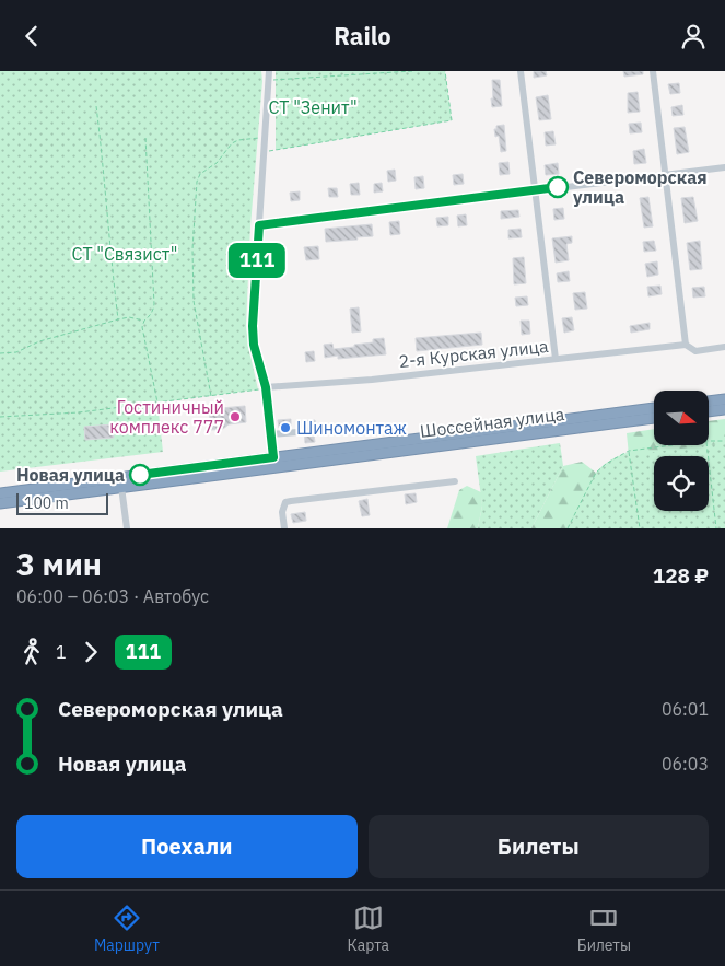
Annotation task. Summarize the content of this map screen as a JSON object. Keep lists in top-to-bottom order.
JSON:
{
  "streets": {
    "highway": ["Шоссейная улица"],
    "street": ["2-я Курская улица"]
  },
  "parks": ["СТ \"Зенит\"", "СТ \"Связист\""],
  "places": [
    "Североморская улица",
    "Гостиничный комплекс 777",
    "Шиномонтаж",
    "Новая улица"
  ],
  "lines": ["bus line 111"],
  "scale_bar": "100 m",
  "north": "right",
  "page": {
    "header": "Railo",
    "on_map": "111",
    "scale": "100 m",
    "heading": ["3 мин", "06:00 – 06:03 · Автобус", "128 ₽"],
    "legs": ["1", "111"],
    "list": [
      {
        "name": "Североморская улица",
        "value": "06:01"
      },
      {
        "name": "Новая улица",
        "value": "06:03"
      }
    ],
    "buttons": ["Поехали", "Билеты"],
    "tabs": ["Маршрут", "Карта", "Билеты"]
  }
}
